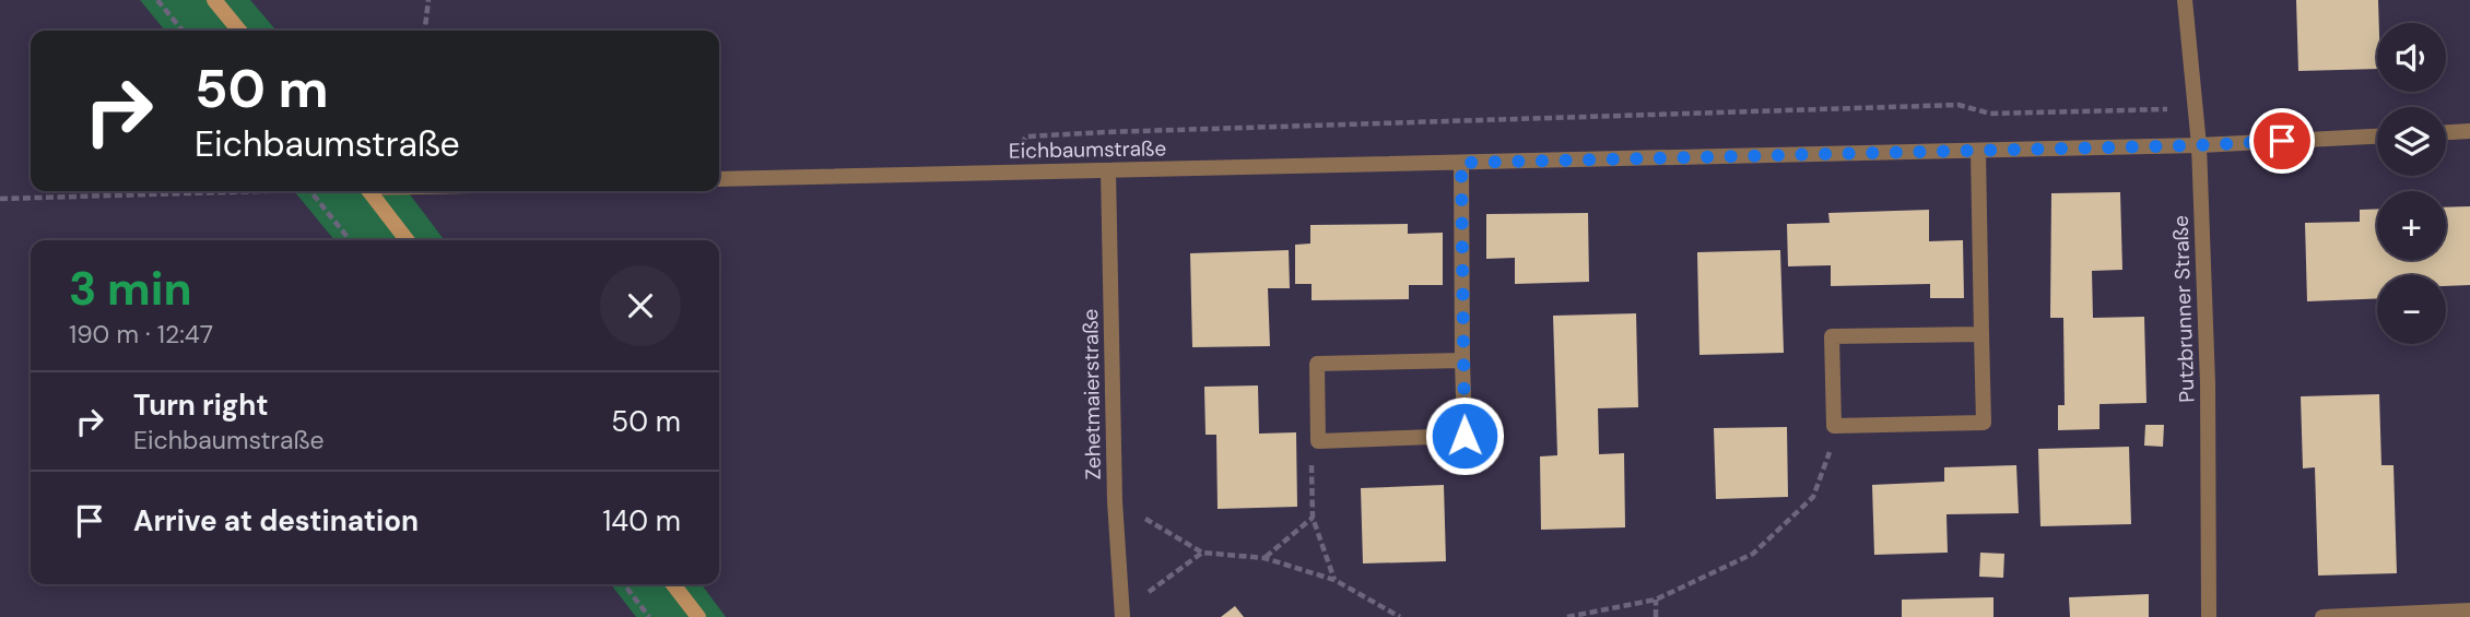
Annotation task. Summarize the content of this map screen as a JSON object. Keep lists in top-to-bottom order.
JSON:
{
  "streets": {
    "street": ["Eichbaumstraße", "Putzbrunner Straße", "Zehetmaierstraße"]
  },
  "crossings": [
    ["Eichbaumstraße", "Putzbrunner Straße"],
    ["Eichbaumstraße", "Zehetmaierstraße"]
  ],
  "page": {
    "map_buttons": ["+", "−"],
    "turn": ["50 m", "Eichbaumstraße"],
    "heading": ["3 min", "190 m · 12:47"],
    "list": [
      {
        "name": "Turn right",
        "note": "Eichbaumstraße",
        "value": "50 m"
      },
      {
        "name": "Arrive at destination",
        "value": "140 m"
      }
    ]
  }
}
